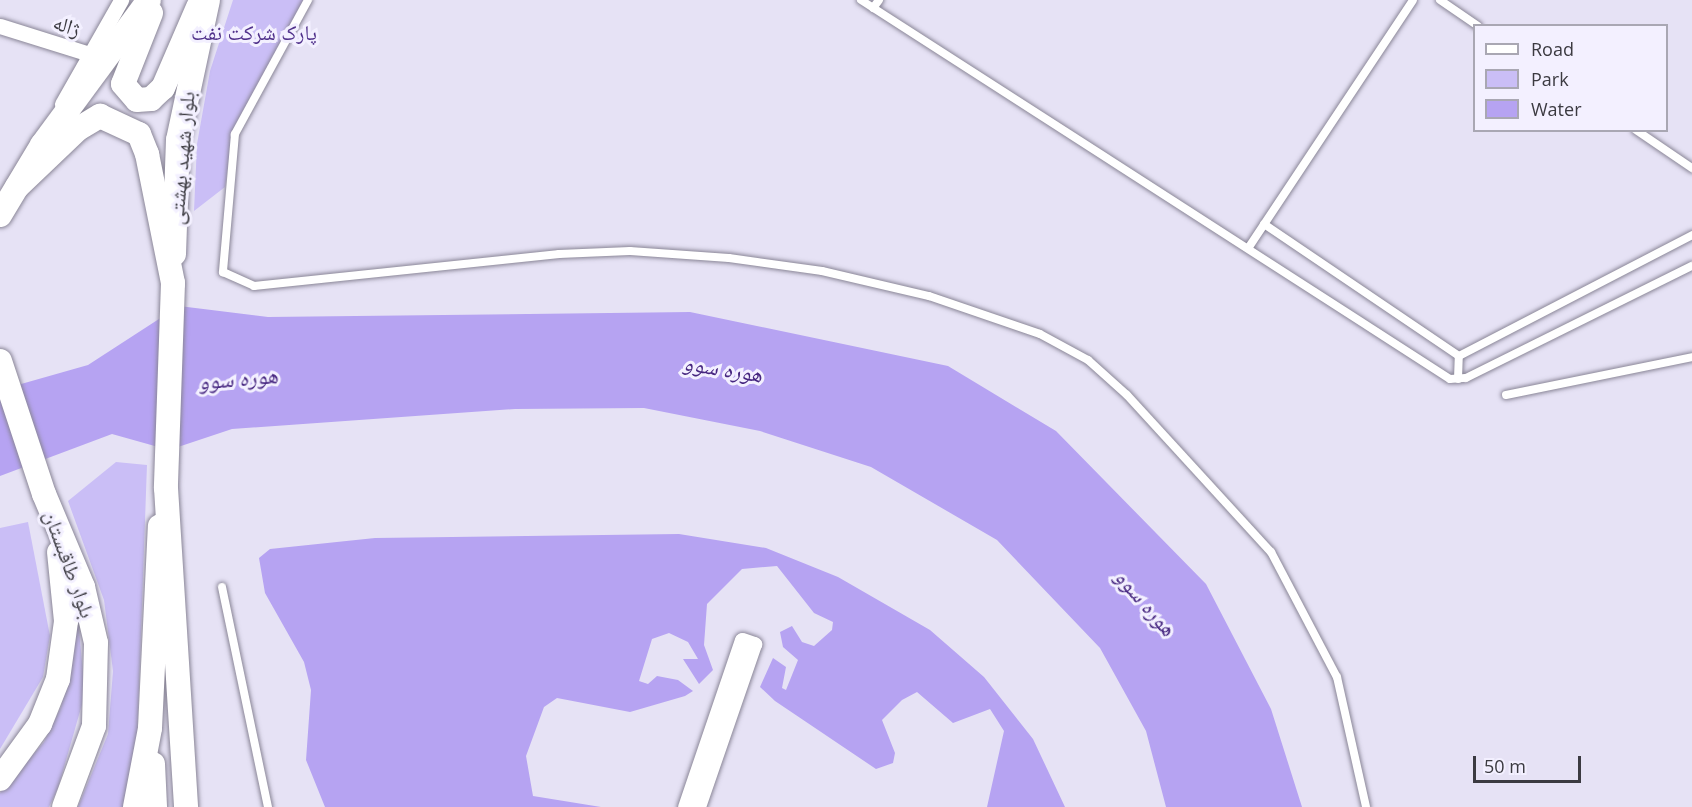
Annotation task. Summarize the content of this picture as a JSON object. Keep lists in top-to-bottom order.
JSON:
{
  "streets": {
    "main road": ["بلوار شهید بهشتی", "بلوار طاقبستان"],
    "street": ["ژاله"]
  },
  "water": ["هوره سوو"],
  "parks": ["پارک شرکت نفت"],
  "legend": ["Road", "Park", "Water"],
  "scale_bar": "50 m"
}
